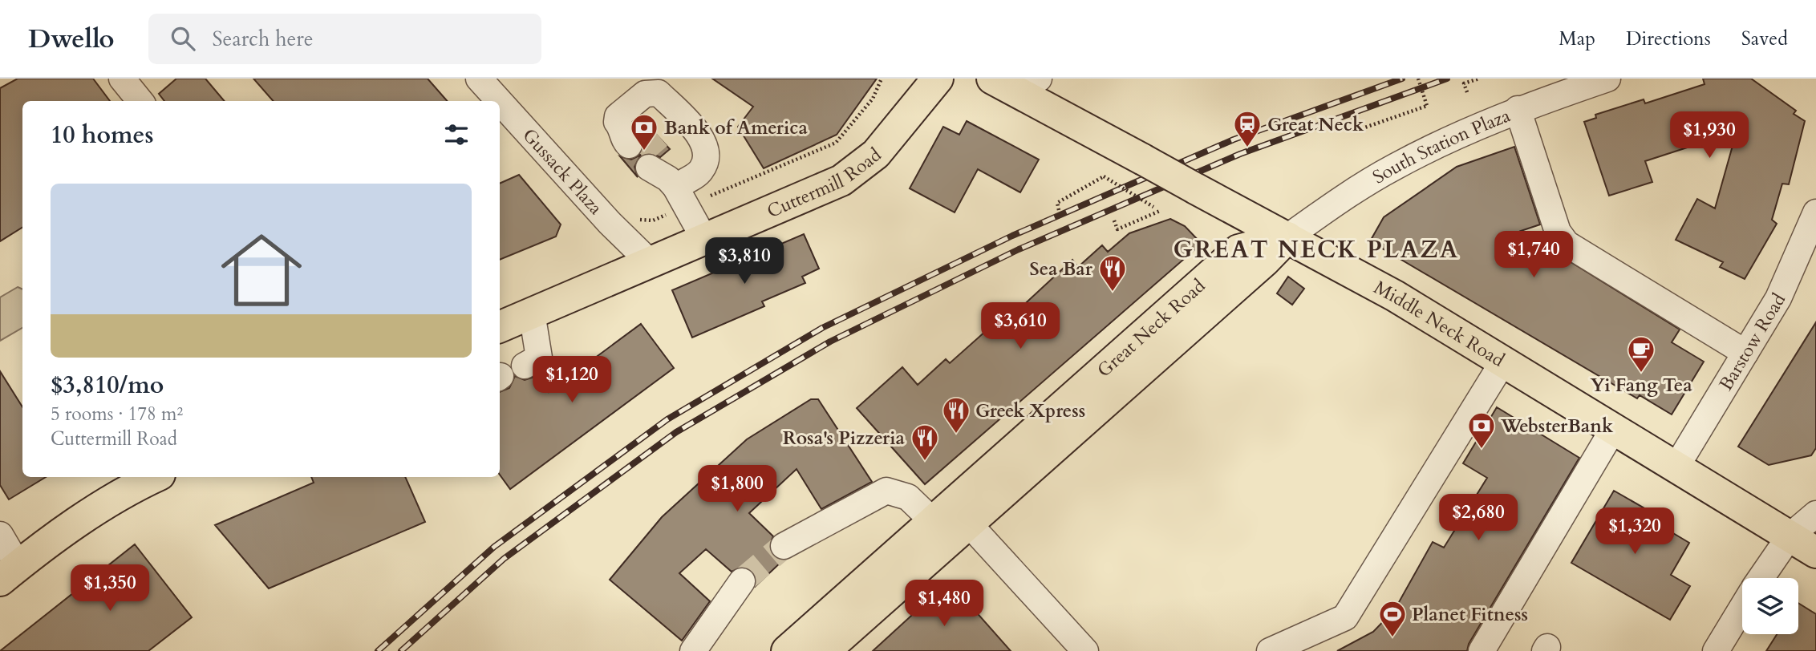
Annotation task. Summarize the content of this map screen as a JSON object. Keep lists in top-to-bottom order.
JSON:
{
  "streets": {
    "main road": ["Cuttermill Road", "Middle Neck Road", "Great Neck Road"],
    "street": ["South Station Plaza", "Gussack Plaza", "Barstow Road"]
  },
  "crossings": [
    ["South Station Plaza", "Middle Neck Road"],
    ["South Station Plaza", "Great Neck Road"],
    ["Gussack Plaza", "Cuttermill Road"],
    ["Middle Neck Road", "Great Neck Road"],
    ["Middle Neck Road", "Barstow Road"]
  ],
  "districts": ["GREAT NECK PLAZA"],
  "places": {
    "station": ["Great Neck"],
    "bank": ["Bank of America", "WebsterBank"],
    "restaurant": ["Sea Bar", "Greek Xpress", "Rosa's Pizzeria"],
    "cafe": ["Yi Fang Tea"],
    "sports": ["Planet Fitness"]
  },
  "page": {
    "header": "Dwello",
    "search": "Search here",
    "nav": ["Map", "Directions", "Saved"],
    "heading": "10 homes",
    "price": [
      "$1,930",
      "$1,740",
      "$3,810",
      "$3,610",
      "$1,120",
      "$1,800",
      "$2,680",
      "$1,320",
      "$1,350",
      "$1,480"
    ],
    "list": [
      {
        "name": "$3,810/mo",
        "note": "5 rooms · 178 m² · Cuttermill Road"
      }
    ]
  }
}
